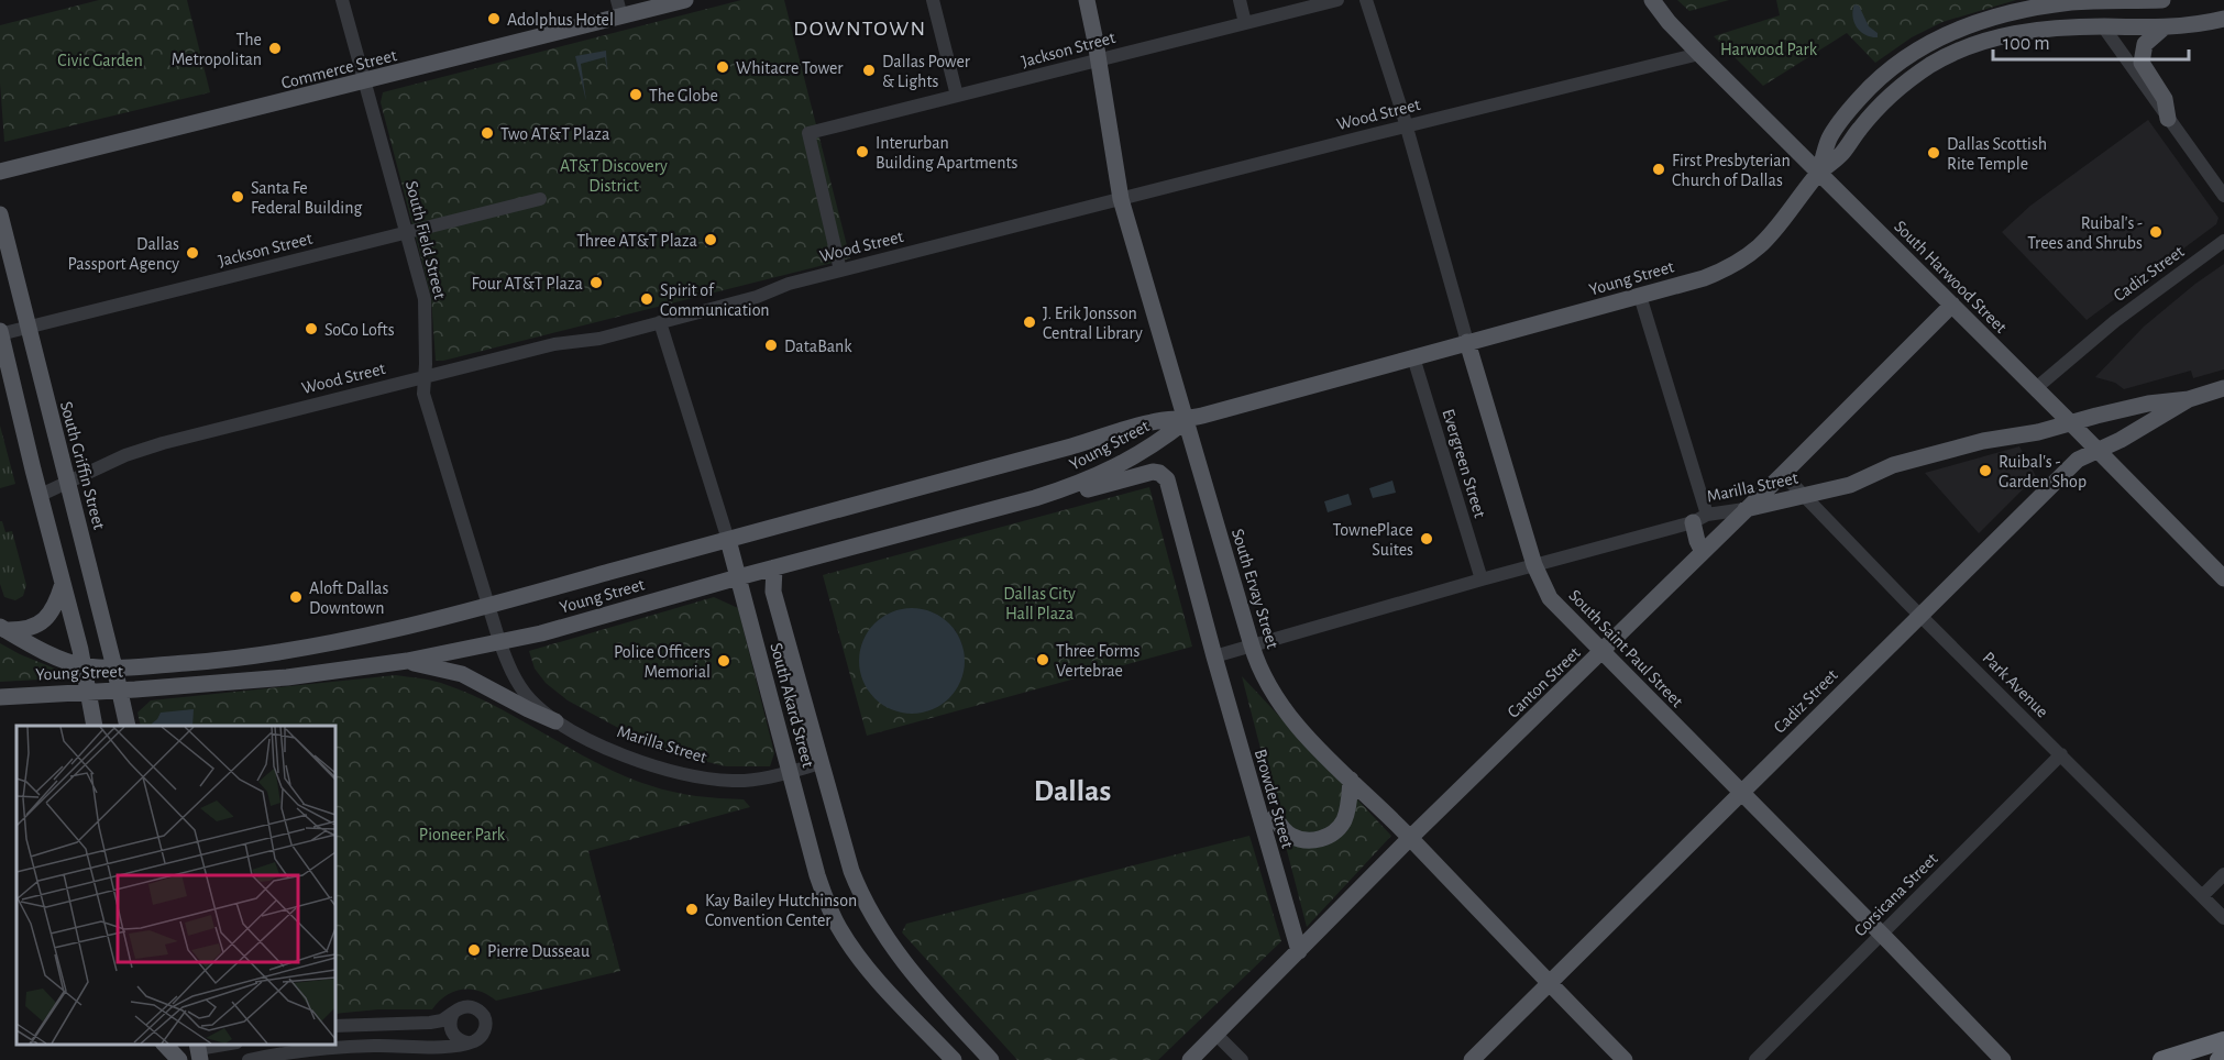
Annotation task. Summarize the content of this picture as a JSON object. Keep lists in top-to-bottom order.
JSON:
{
  "streets": {
    "main road": [
      "Commerce Street",
      "Cadiz Street",
      "South Harwood Street",
      "Young Street",
      "South Griffin Street",
      "Marilla Street",
      "South Ervay Street",
      "South Saint Paul Street",
      "Canton Street",
      "South Akard Street",
      "Browder Street"
    ],
    "street": [
      "Jackson Street",
      "Wood Street",
      "South Field Street",
      "Evergreen Street",
      "Park Avenue",
      "Corsicana Street"
    ]
  },
  "crossings": [
    ["Jackson Street", "Wood Street"],
    ["Jackson Street", "South Field Street"],
    ["Jackson Street", "South Griffin Street"],
    ["Jackson Street", "South Ervay Street"],
    ["Commerce Street", "South Field Street"],
    ["Wood Street", "South Field Street"],
    ["Wood Street", "South Harwood Street"],
    ["Wood Street", "South Griffin Street"],
    ["Wood Street", "South Ervay Street"],
    ["Wood Street", "South Saint Paul Street"],
    ["Wood Street", "South Akard Street"],
    ["South Field Street", "Young Street"],
    ["South Field Street", "Marilla Street"],
    ["Cadiz Street", "South Harwood Street"],
    ["Cadiz Street", "Marilla Street"],
    ["Cadiz Street", "South Ervay Street"],
    ["Cadiz Street", "South Saint Paul Street"],
    ["Cadiz Street", "Park Avenue"],
    ["South Harwood Street", "Young Street"],
    ["South Harwood Street", "Marilla Street"],
    ["South Harwood Street", "Canton Street"],
    ["Young Street", "Evergreen Street"],
    ["Young Street", "South Griffin Street"],
    ["Young Street", "Marilla Street"],
    ["Young Street", "South Ervay Street"],
    ["Young Street", "South Saint Paul Street"],
    ["Young Street", "South Akard Street"],
    ["Young Street", "Browder Street"],
    ["Evergreen Street", "Marilla Street"],
    ["Marilla Street", "South Ervay Street"],
    ["Marilla Street", "South Saint Paul Street"],
    ["Marilla Street", "Canton Street"],
    ["Marilla Street", "Park Avenue"],
    ["Marilla Street", "South Akard Street"],
    ["Marilla Street", "Browder Street"],
    ["South Ervay Street", "Canton Street"],
    ["South Saint Paul Street", "Canton Street"],
    ["South Saint Paul Street", "Corsicana Street"],
    ["Canton Street", "Park Avenue"],
    ["Canton Street", "Browder Street"],
    ["Park Avenue", "Corsicana Street"]
  ],
  "districts": ["DOWNTOWN", "Dallas"],
  "parks": [
    "Harwood Park",
    "Civic Garden",
    "AT&T Discovery District",
    "Dallas City Hall Plaza",
    "Pioneer Park"
  ],
  "places": [
    "Adolphus Hotel",
    "The Metropolitan",
    "Whitacre Tower",
    "Dallas Power & Lights",
    "The Globe",
    "Two AT&T Plaza",
    "Interurban Building Apartments",
    "Dallas Scottish Rite Temple",
    "First Presbyterian Church of Dallas",
    "Santa Fe Federal Building",
    "Ruibal's - Trees and Shrubs",
    "Three AT&T Plaza",
    "Dallas Passport Agency",
    "Four AT&T Plaza",
    "Spirit of Communication",
    "J. Erik Jonsson Central Library",
    "SoCo Lofts",
    "DataBank",
    "Ruibal's - Garden Shop",
    "TownePlace Suites",
    "Aloft Dallas Downtown",
    "Three Forms Vertebrae",
    "Police Officers Memorial",
    "Kay Bailey Hutchinson Convention Center",
    "Pierre Dusseau"
  ],
  "scale_bar": "100 m"
}
